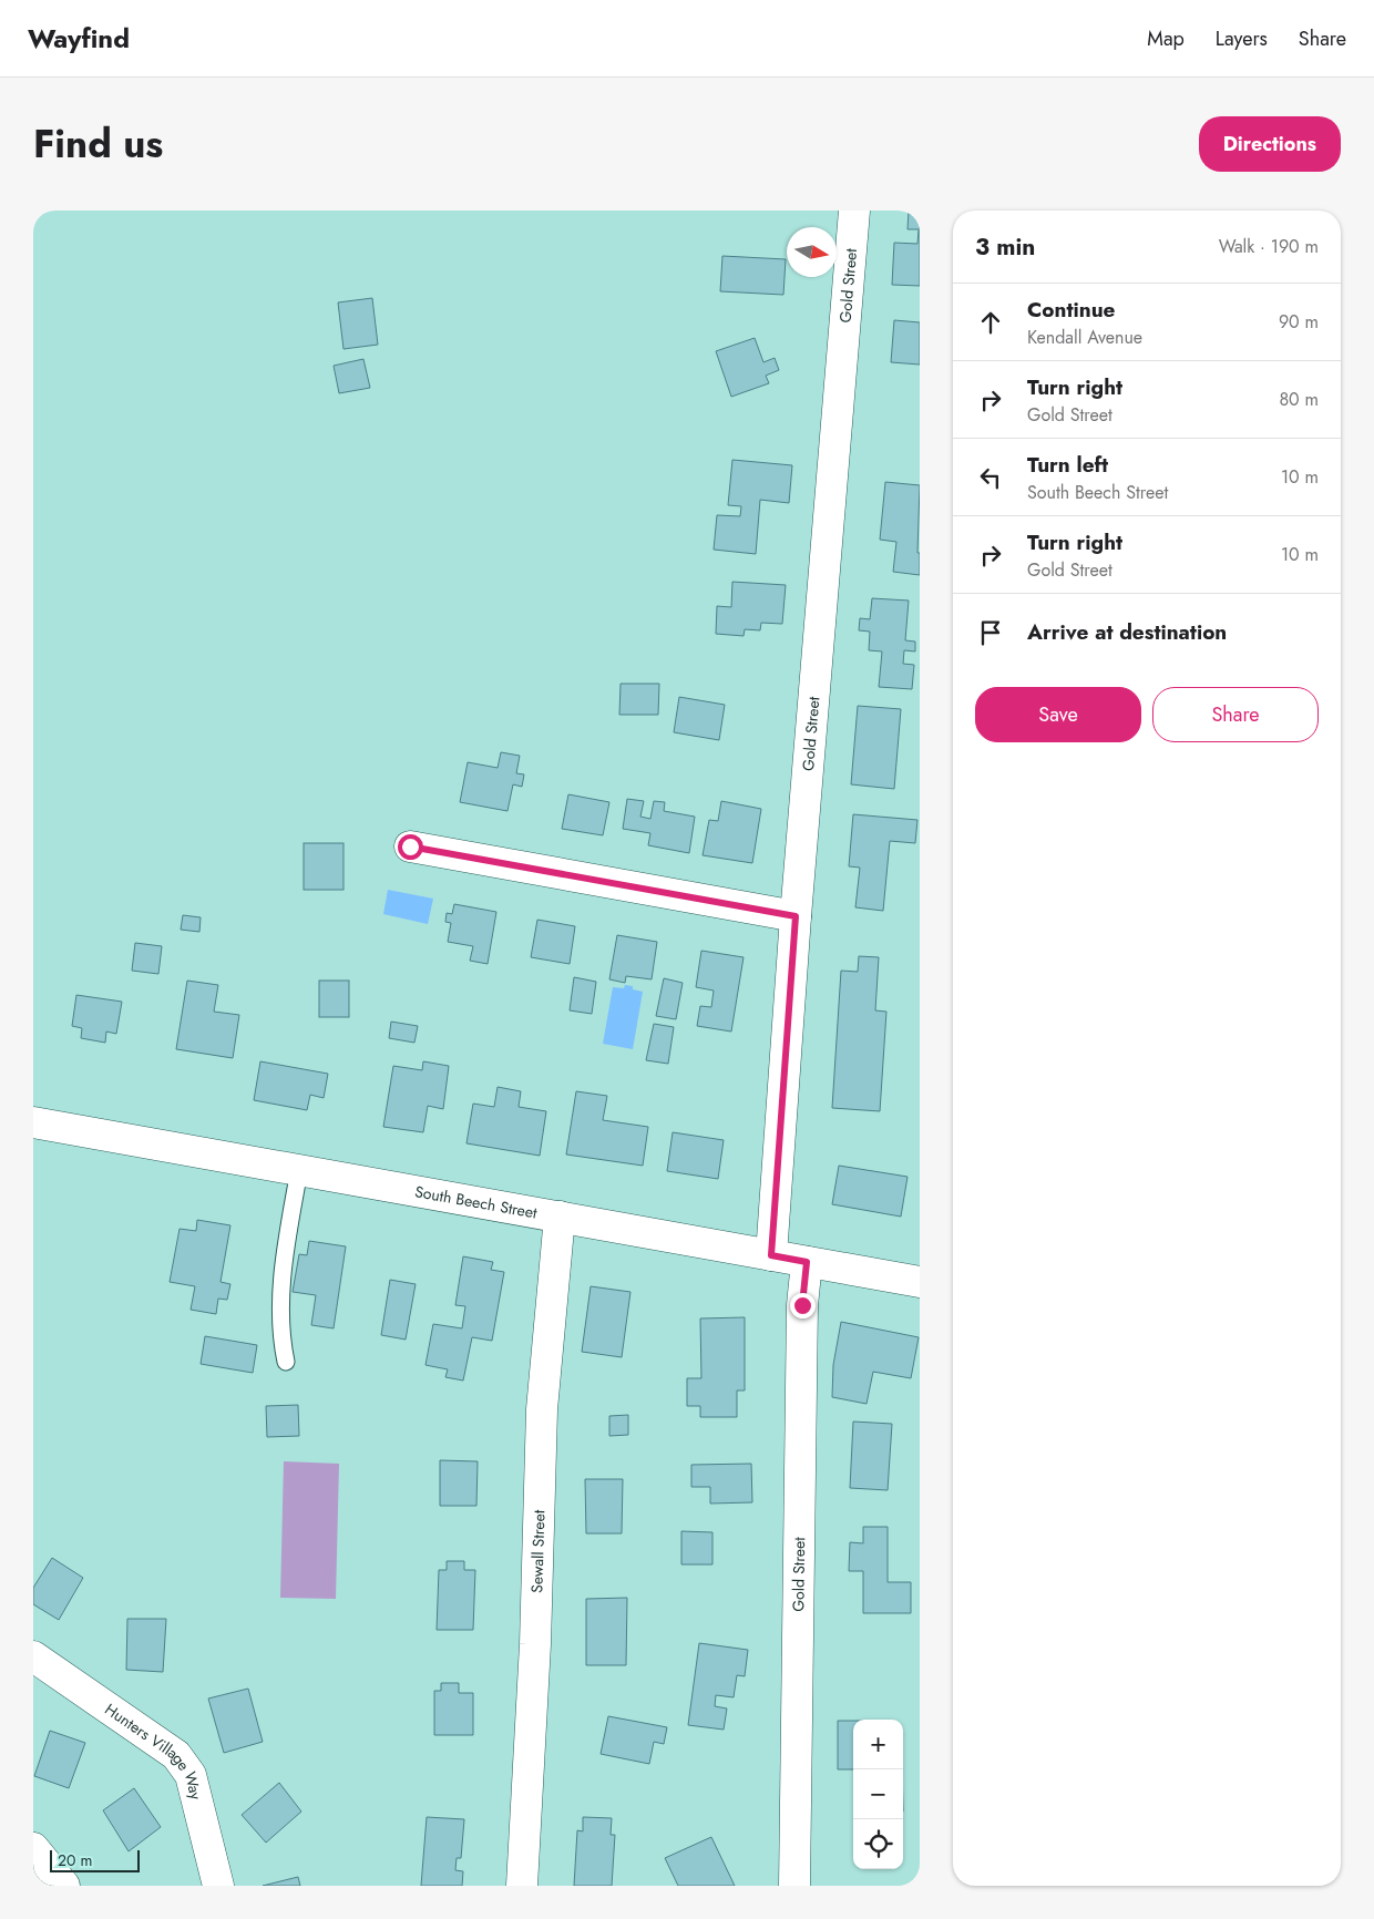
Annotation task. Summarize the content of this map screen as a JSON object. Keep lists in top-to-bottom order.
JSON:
{
  "streets": {
    "street": [
      "Gold Street",
      "South Beech Street",
      "Sewall Street",
      "Hunters Village Way"
    ]
  },
  "crossings": [
    ["Gold Street", "South Beech Street"],
    ["South Beech Street", "Sewall Street"]
  ],
  "scale_bar": "20 m",
  "north": "right",
  "page": {
    "header": "Wayfind",
    "nav": ["Map", "Layers", "Share"],
    "title": "Find us",
    "buttons": [
      "Directions",
      ["Save", "Share"]
    ],
    "heading": ["3 min", "Walk · 190 m"],
    "list": [
      ["Continue", "Kendall Avenue", "90 m"],
      ["Turn right", "Gold Street", "80 m"],
      ["Turn left", "South Beech Street", "10 m"],
      ["Turn right", "Gold Street", "10 m"],
      "Arrive at destination"
    ],
    "map_buttons": ["+", "−"],
    "scale": "20 m"
  }
}
